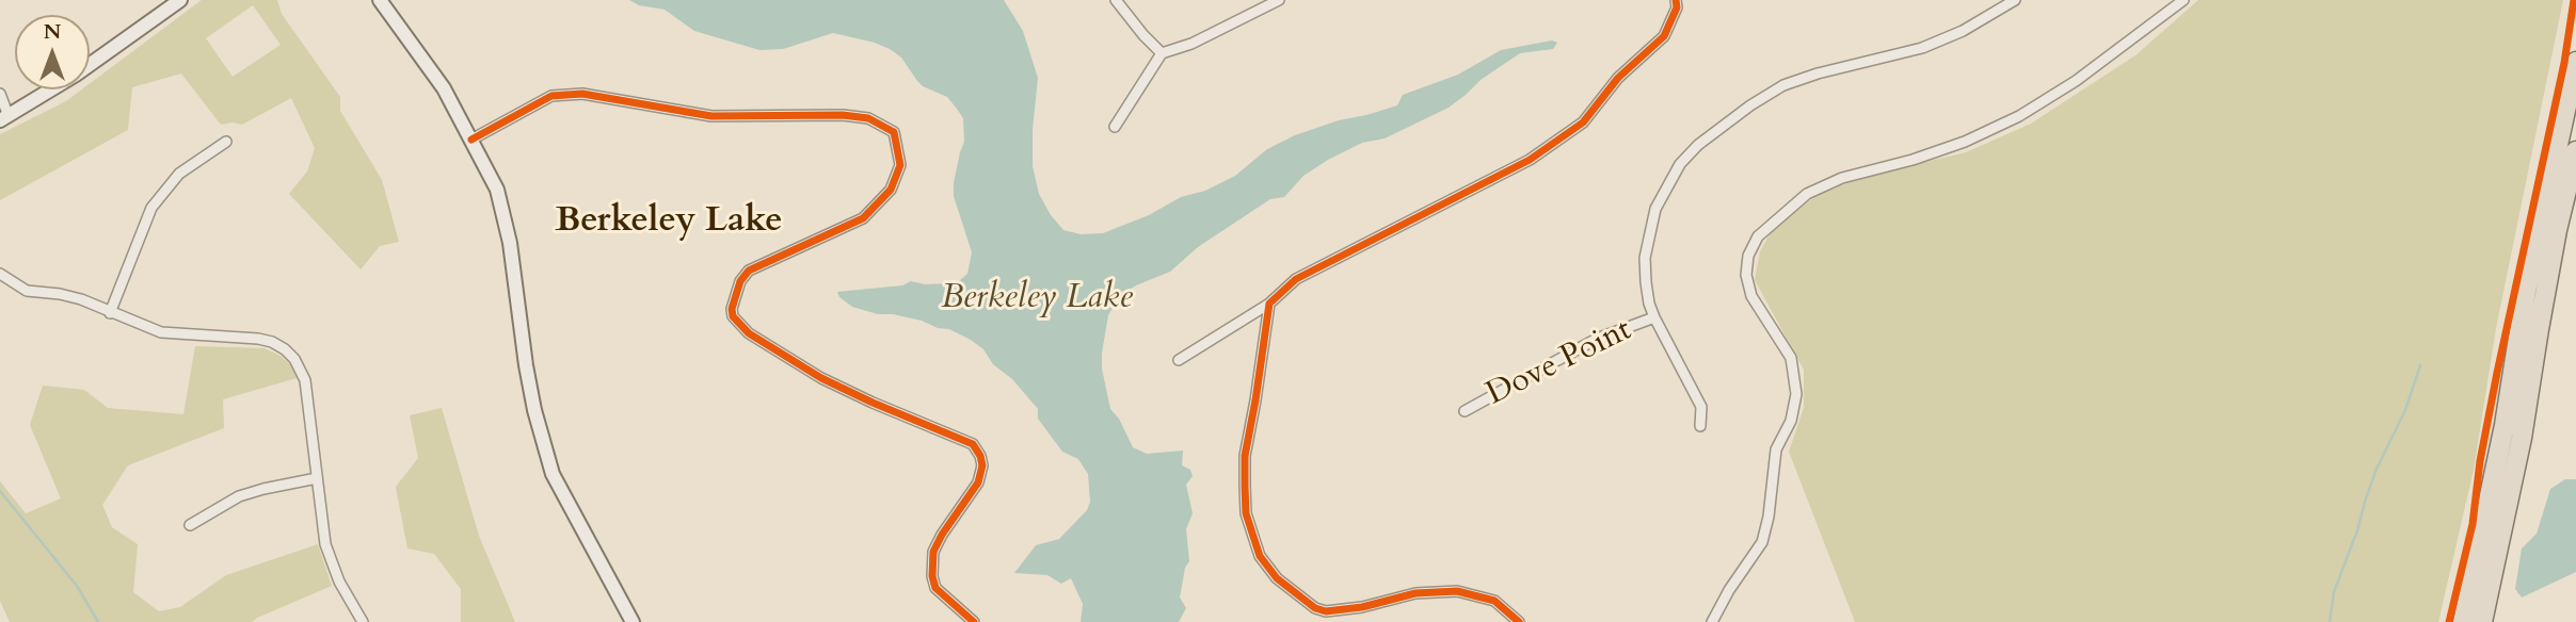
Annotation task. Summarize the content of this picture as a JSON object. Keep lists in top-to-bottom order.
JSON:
{
  "streets": {
    "street": ["Dove Point"]
  },
  "districts": ["Berkeley Lake"],
  "water": ["Berkeley Lake"],
  "north": "top"
}
